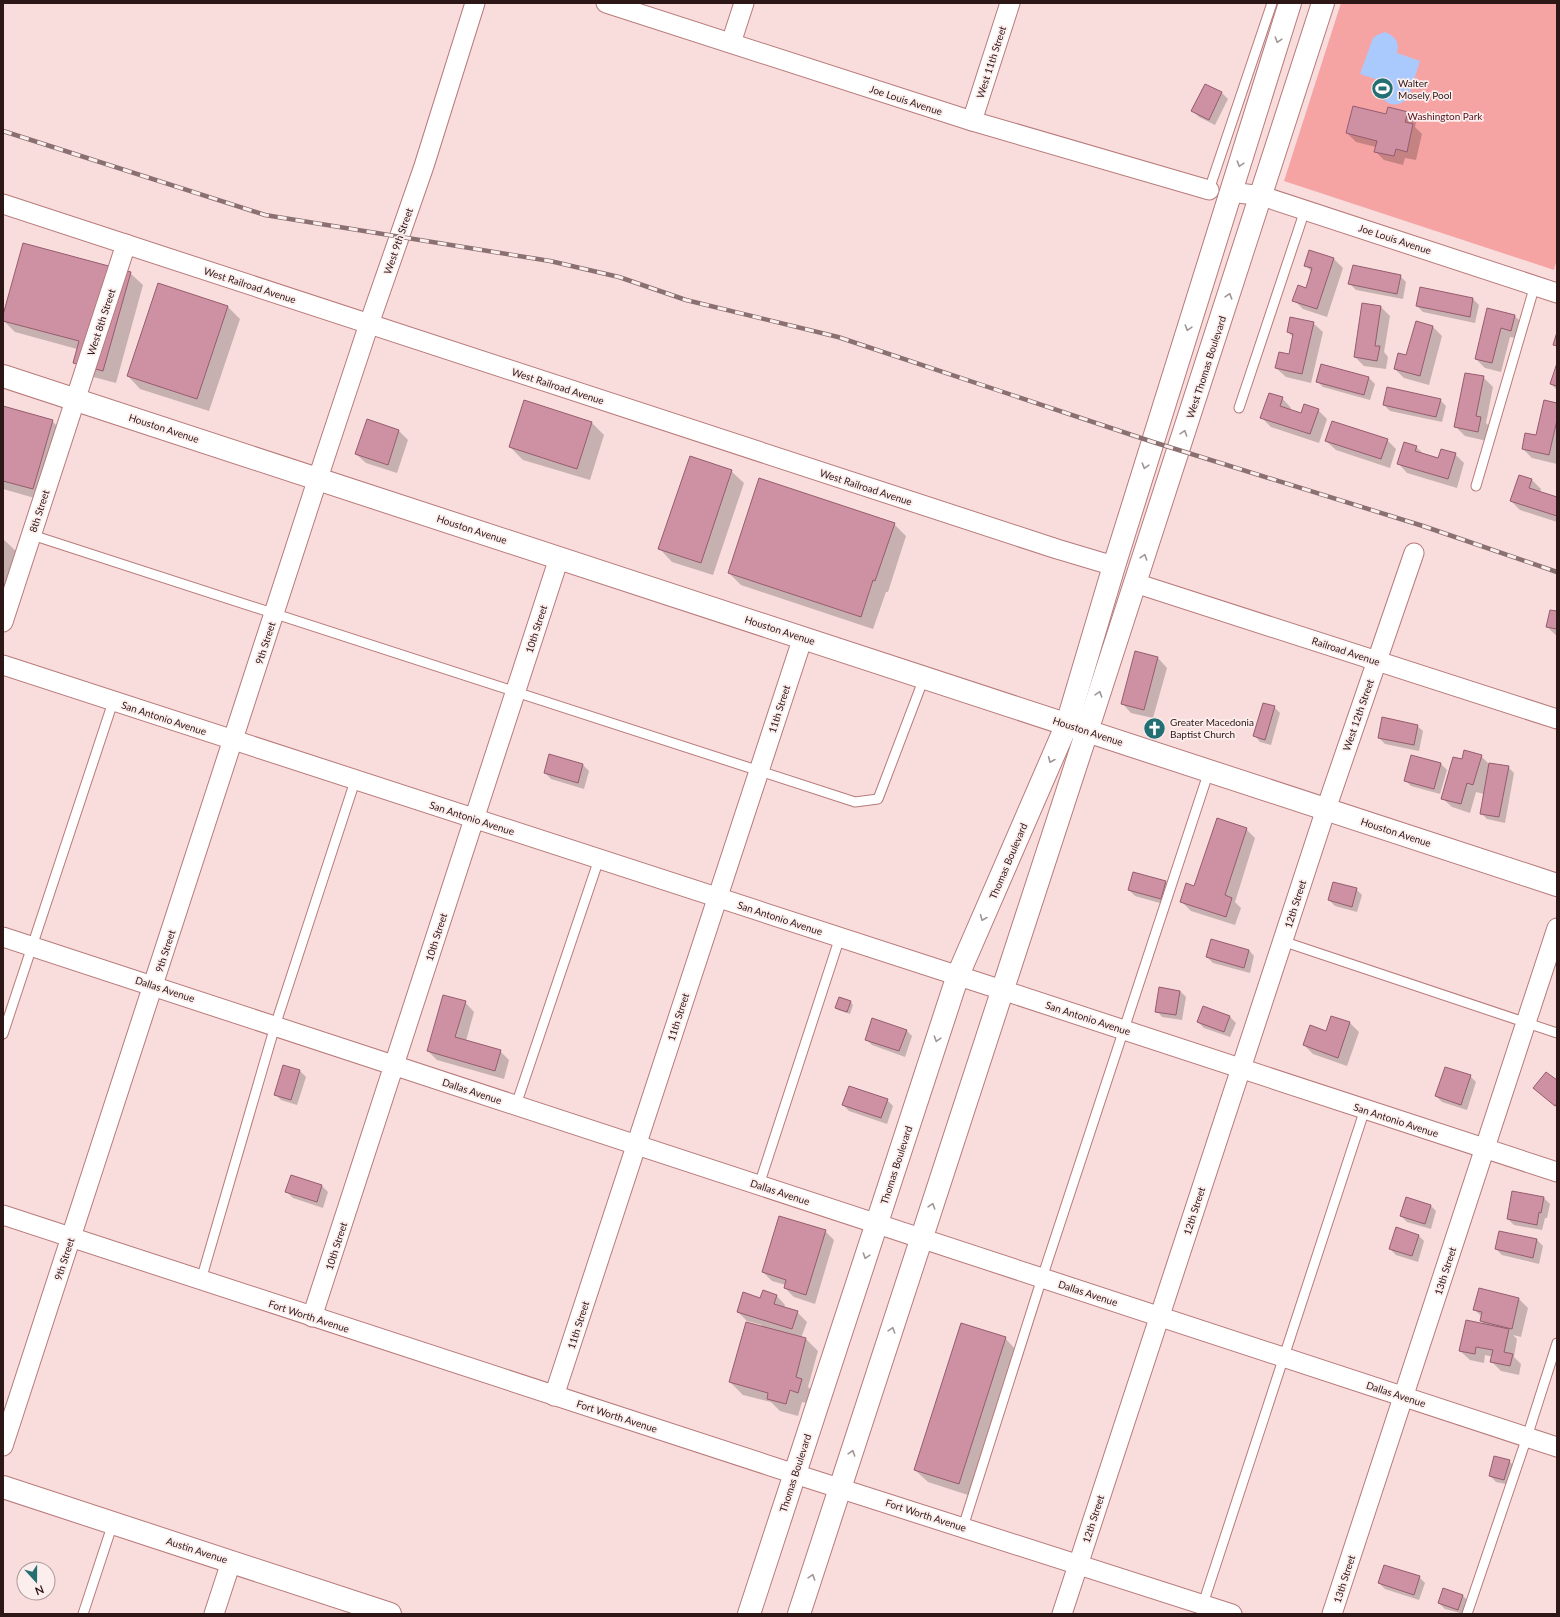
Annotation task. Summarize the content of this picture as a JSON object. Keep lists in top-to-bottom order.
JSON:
{
  "streets": {
    "main road": [
      "West Thomas Boulevard",
      "Houston Avenue",
      "Thomas Boulevard",
      "Austin Avenue"
    ],
    "street": [
      "West 11th Street",
      "Joe Louis Avenue",
      "West 9th Street",
      "West Railroad Avenue",
      "West 8th Street",
      "8th Street",
      "10th Street",
      "9th Street",
      "Railroad Avenue",
      "11th Street",
      "West 12th Street",
      "San Antonio Avenue",
      "12th Street",
      "Dallas Avenue",
      "13th Street",
      "Fort Worth Avenue"
    ]
  },
  "crossings": [
    ["West 11th Street", "Joe Louis Avenue"],
    ["Joe Louis Avenue", "West Thomas Boulevard"],
    ["West 9th Street", "West Railroad Avenue"],
    ["West 9th Street", "Houston Avenue"],
    ["West 9th Street", "9th Street"],
    ["West Railroad Avenue", "West 8th Street"],
    ["West 8th Street", "Houston Avenue"],
    ["West 8th Street", "8th Street"],
    ["West Thomas Boulevard", "Houston Avenue"],
    ["West Thomas Boulevard", "Railroad Avenue"],
    ["Houston Avenue", "8th Street"],
    ["Houston Avenue", "10th Street"],
    ["Houston Avenue", "9th Street"],
    ["Houston Avenue", "11th Street"],
    ["Houston Avenue", "West 12th Street"],
    ["Houston Avenue", "Thomas Boulevard"],
    ["Houston Avenue", "12th Street"],
    ["10th Street", "San Antonio Avenue"],
    ["10th Street", "Dallas Avenue"],
    ["10th Street", "Fort Worth Avenue"],
    ["9th Street", "San Antonio Avenue"],
    ["9th Street", "Dallas Avenue"],
    ["9th Street", "Fort Worth Avenue"],
    ["Railroad Avenue", "West 12th Street"],
    ["11th Street", "San Antonio Avenue"],
    ["11th Street", "Dallas Avenue"],
    ["11th Street", "Fort Worth Avenue"],
    ["West 12th Street", "12th Street"],
    ["San Antonio Avenue", "Thomas Boulevard"],
    ["San Antonio Avenue", "12th Street"],
    ["San Antonio Avenue", "13th Street"],
    ["Thomas Boulevard", "Dallas Avenue"],
    ["Thomas Boulevard", "Fort Worth Avenue"],
    ["12th Street", "Dallas Avenue"],
    ["12th Street", "Fort Worth Avenue"],
    ["Dallas Avenue", "13th Street"]
  ],
  "parks": ["Washington Park"],
  "places": {
    "sports": ["Walter Mosely Pool"],
    "church": ["Greater Macedonia Baptist Church"]
  },
  "north": "bottom"
}
